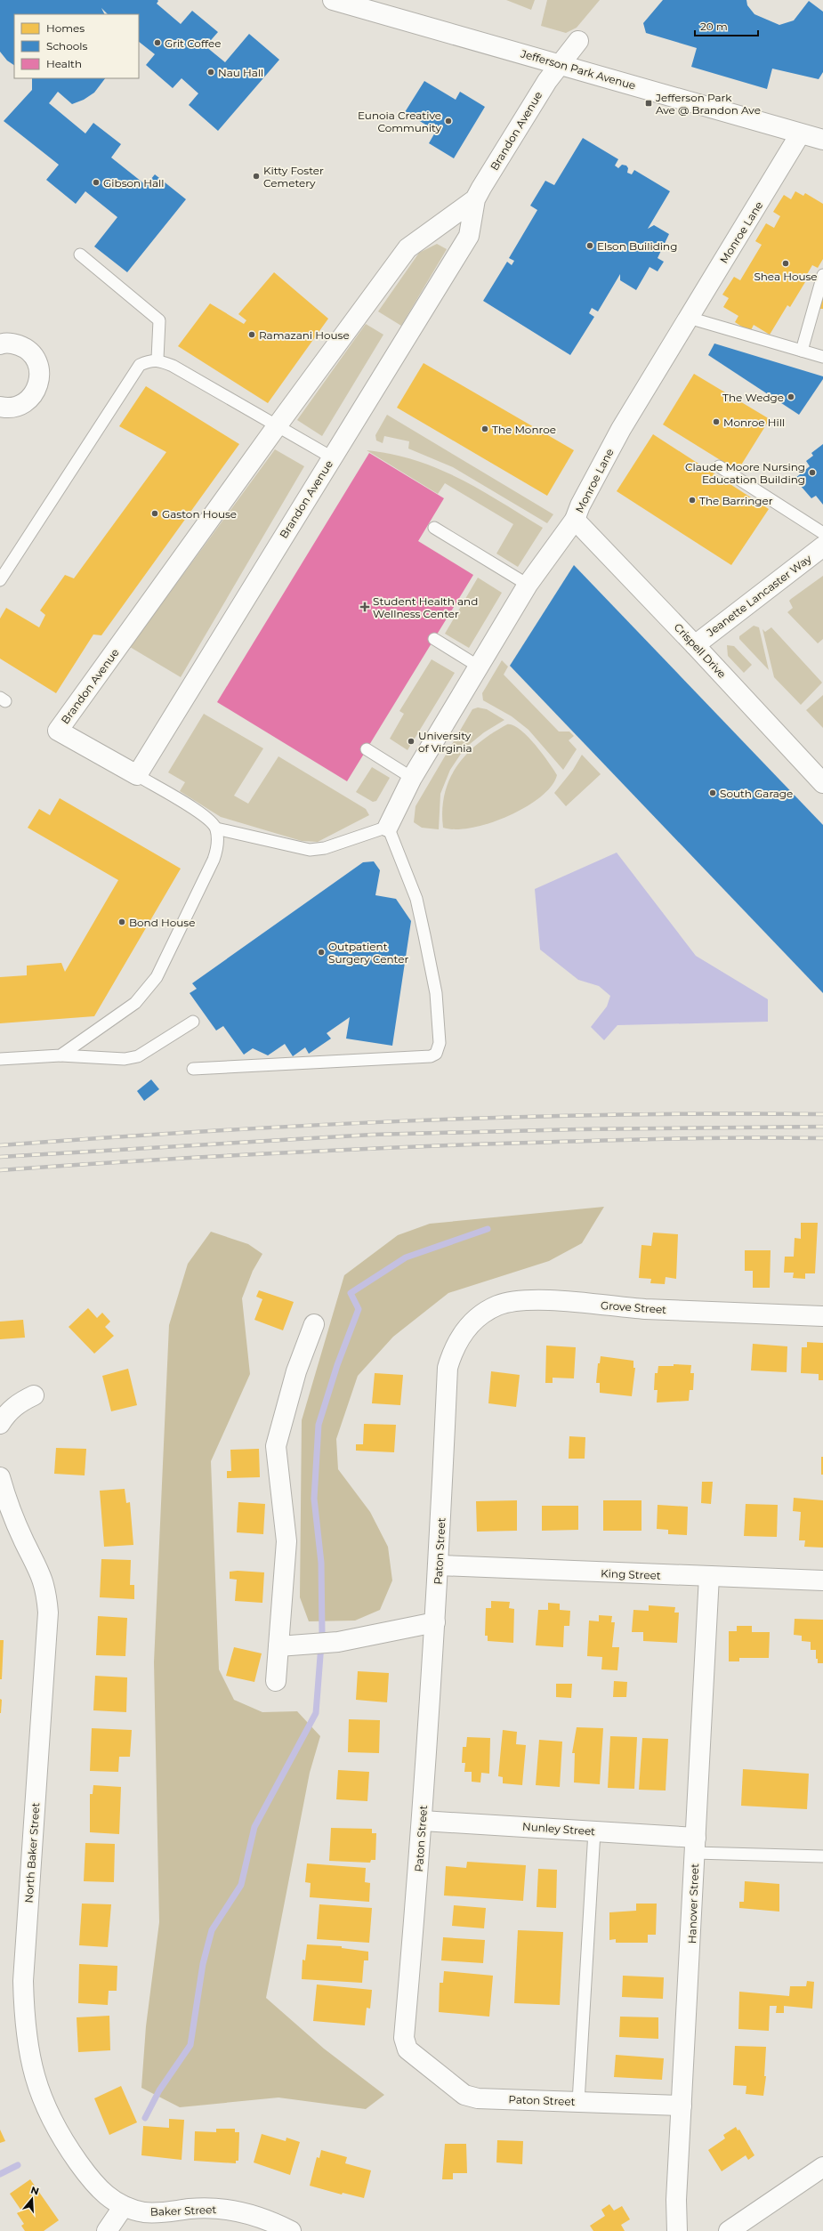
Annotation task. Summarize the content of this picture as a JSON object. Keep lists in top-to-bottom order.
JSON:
{
  "streets": {
    "street": [
      "Jefferson Park Avenue",
      "Brandon Avenue",
      "Monroe Lane",
      "Jeanette Lancaster Way",
      "Crispell Drive",
      "Grove Street",
      "Paton Street",
      "King Street",
      "Nunley Street",
      "North Baker Street",
      "Hanover Street",
      "Baker Street"
    ]
  },
  "crossings": [
    ["Jefferson Park Avenue", "Brandon Avenue"],
    ["Jefferson Park Avenue", "Monroe Lane"],
    ["Monroe Lane", "Crispell Drive"],
    ["Jeanette Lancaster Way", "Crispell Drive"],
    ["Grove Street", "Paton Street"],
    ["Paton Street", "King Street"],
    ["Paton Street", "Nunley Street"],
    ["Paton Street", "Hanover Street"],
    ["King Street", "Hanover Street"],
    ["Nunley Street", "Hanover Street"],
    ["North Baker Street", "Baker Street"]
  ],
  "places": {
    "other": [
      "Grit Coffee",
      "Nau Hall",
      "Eunoia Creative Community",
      "Kitty Foster Cemetery",
      "Gibson Hall",
      "Elson Builiding",
      "Shea House",
      "Ramazani House",
      "The Wedge",
      "Monroe Hill",
      "The Monroe",
      "Claude Moore Nursing Education Building",
      "The Barringer",
      "Gaston House",
      "University of Virginia",
      "South Garage",
      "Bond House",
      "Outpatient Surgery Center"
    ],
    "transit": ["Jefferson Park Ave @ Brandon Ave"],
    "health": ["Student Health and Wellness Center"]
  },
  "legend": ["Homes", "Schools", "Health"],
  "scale_bar": "20 m",
  "north": "top"
}
